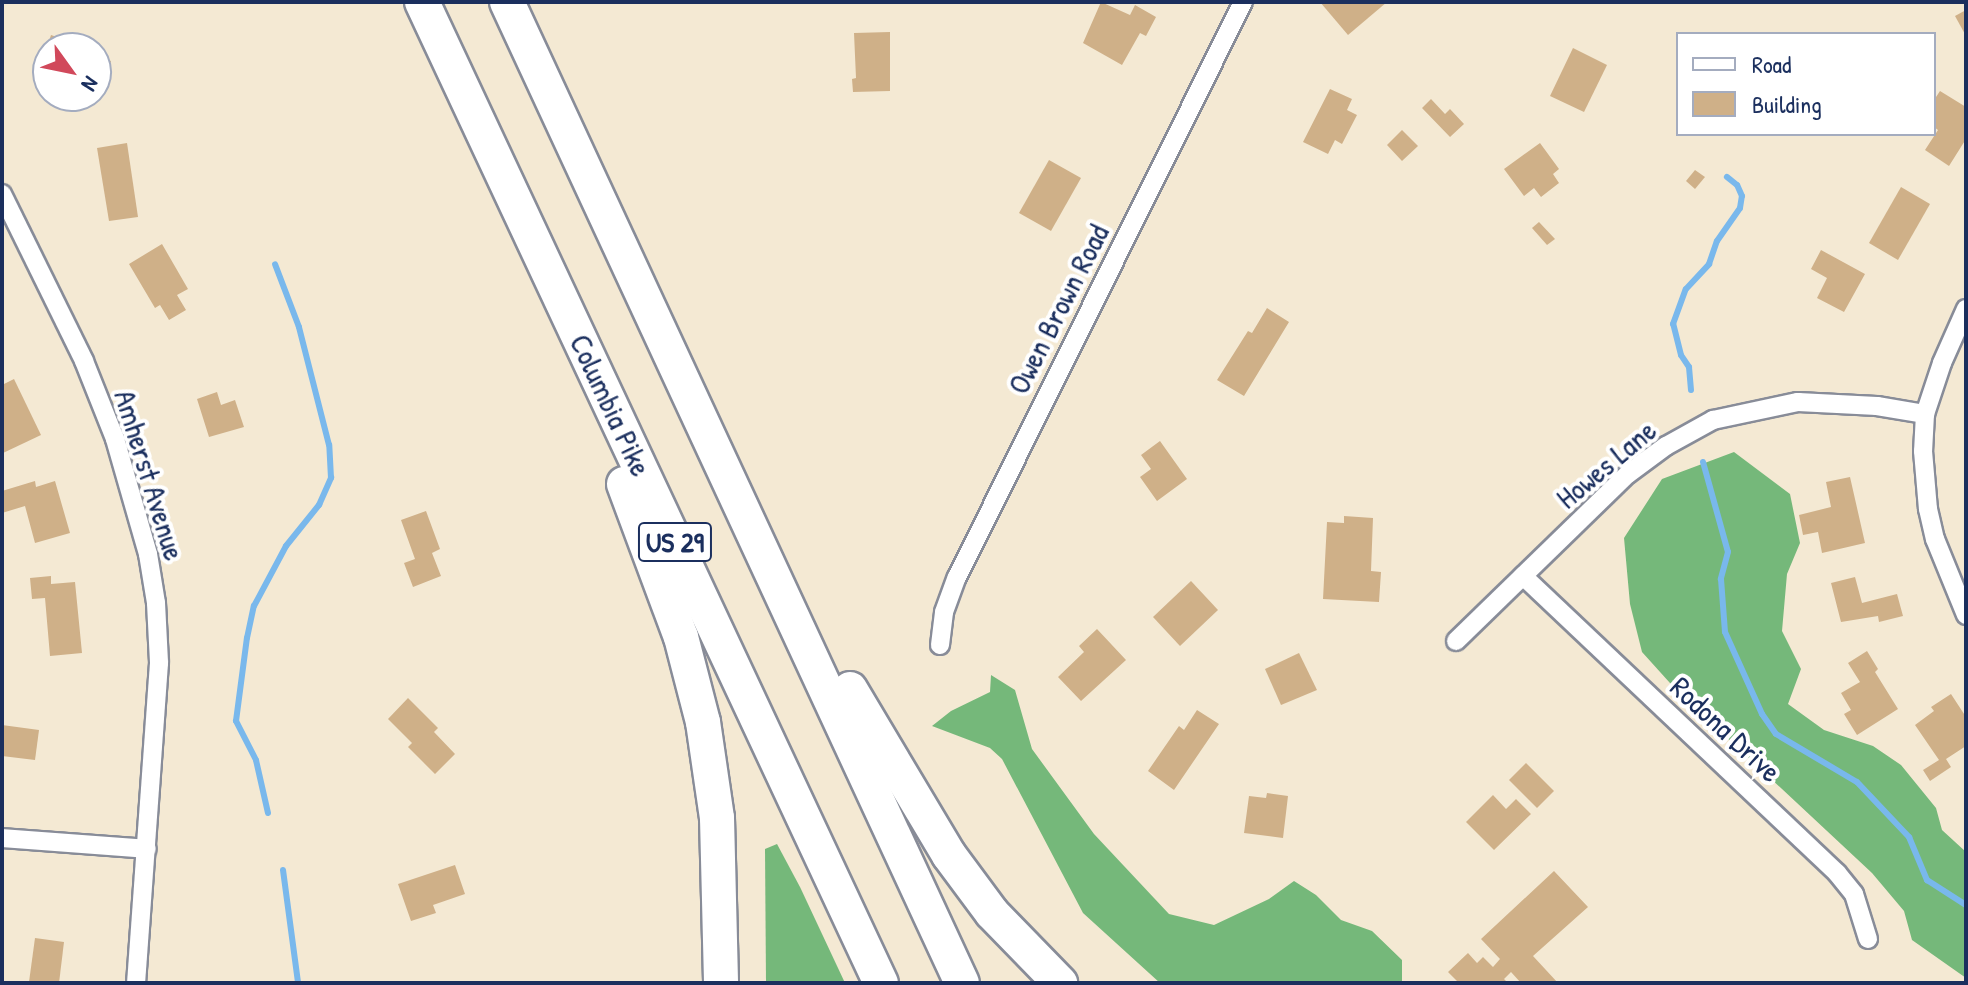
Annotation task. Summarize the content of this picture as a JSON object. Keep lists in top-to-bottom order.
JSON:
{
  "streets": {
    "highway": ["Columbia Pike", "US 29"],
    "street": [
      "Owen Brown Road",
      "Howes Lane",
      "Amherst Avenue",
      "Rodona Drive"
    ]
  },
  "crossings": [
    ["Howes Lane", "Rodona Drive"]
  ],
  "legend": ["Road", "Building"],
  "north": "bottom right"
}
